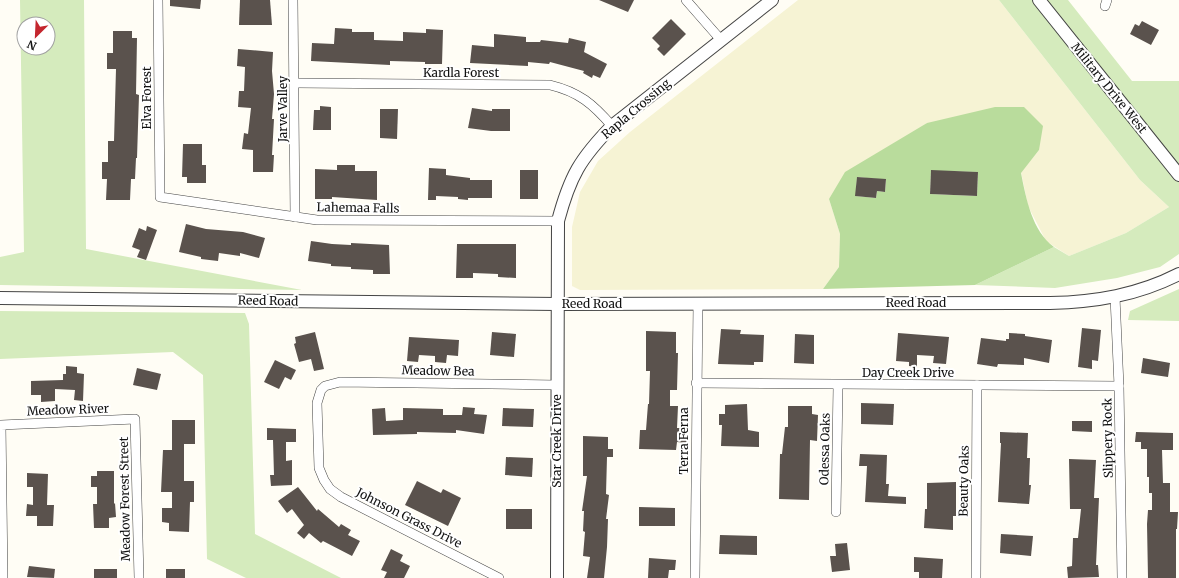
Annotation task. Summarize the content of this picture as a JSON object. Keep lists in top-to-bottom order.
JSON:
{
  "streets": {
    "street": [
      "Kardla Forest",
      "Military Drive West",
      "Elva Forest",
      "Jarve Valley",
      "Rapla Crossing",
      "Lahemaa Falls",
      "Reed Road",
      "Meadow Bea",
      "Day Creek Drive",
      "Meadow River",
      "Slippery Rock",
      "Star Creek Drive",
      "Terra Ferna",
      "Odessa Oaks",
      "Beauty Oaks",
      "Meadow Forest Street",
      "Johnson Grass Drive"
    ]
  },
  "crossings": [
    ["Kardla Forest", "Jarve Valley"],
    ["Kardla Forest", "Rapla Crossing"],
    ["Elva Forest", "Lahemaa Falls"],
    ["Jarve Valley", "Lahemaa Falls"],
    ["Rapla Crossing", "Lahemaa Falls"],
    ["Rapla Crossing", "Reed Road"],
    ["Rapla Crossing", "Star Creek Drive"],
    ["Reed Road", "Slippery Rock"],
    ["Reed Road", "Star Creek Drive"],
    ["Reed Road", "Terra Ferna"],
    ["Meadow Bea", "Star Creek Drive"],
    ["Meadow Bea", "Johnson Grass Drive"],
    ["Day Creek Drive", "Slippery Rock"],
    ["Day Creek Drive", "Terra Ferna"],
    ["Day Creek Drive", "Odessa Oaks"],
    ["Day Creek Drive", "Beauty Oaks"],
    ["Meadow River", "Meadow Forest Street"]
  ],
  "north": "bottom left"
}
